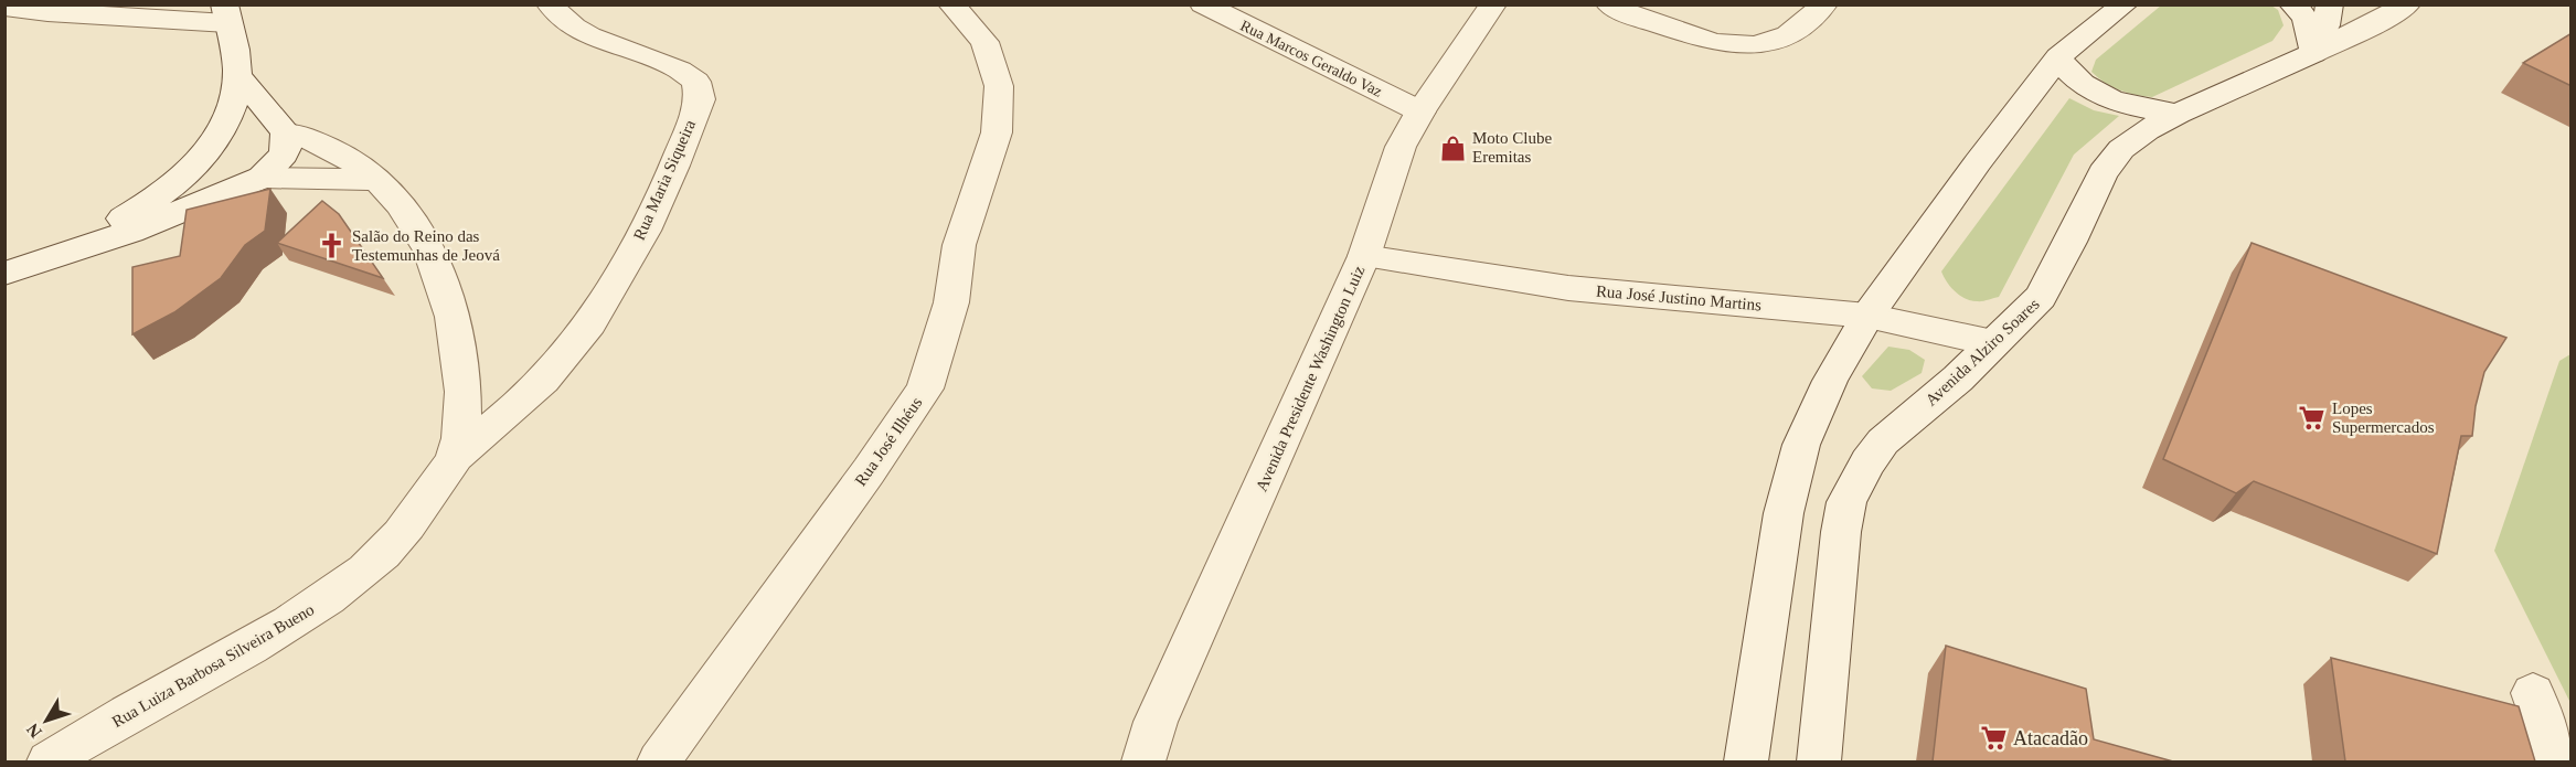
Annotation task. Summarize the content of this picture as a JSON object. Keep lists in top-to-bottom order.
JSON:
{
  "streets": {
    "street": [
      "Rua Marcos Geraldo Vaz",
      "Rua Maria Siqueira",
      "Rua José Justino Martins",
      "Avenida Alziro Soares",
      "Avenida Presidente Washington Luiz",
      "Rua José Ilhéus",
      "Rua Luiza Barbosa Silveira Bueno"
    ]
  },
  "crossings": [
    ["Rua Marcos Geraldo Vaz", "Avenida Presidente Washington Luiz"],
    ["Rua Maria Siqueira", "Rua Luiza Barbosa Silveira Bueno"],
    ["Rua José Justino Martins", "Avenida Alziro Soares"],
    ["Rua José Justino Martins", "Avenida Presidente Washington Luiz"]
  ],
  "places": {
    "shop": ["Moto Clube Eremitas"],
    "church": ["Salão do Reino das Testemunhas de Jeová"],
    "supermarket": ["Lopes Supermercados", "Atacadão"]
  },
  "north": "bottom left"
}
